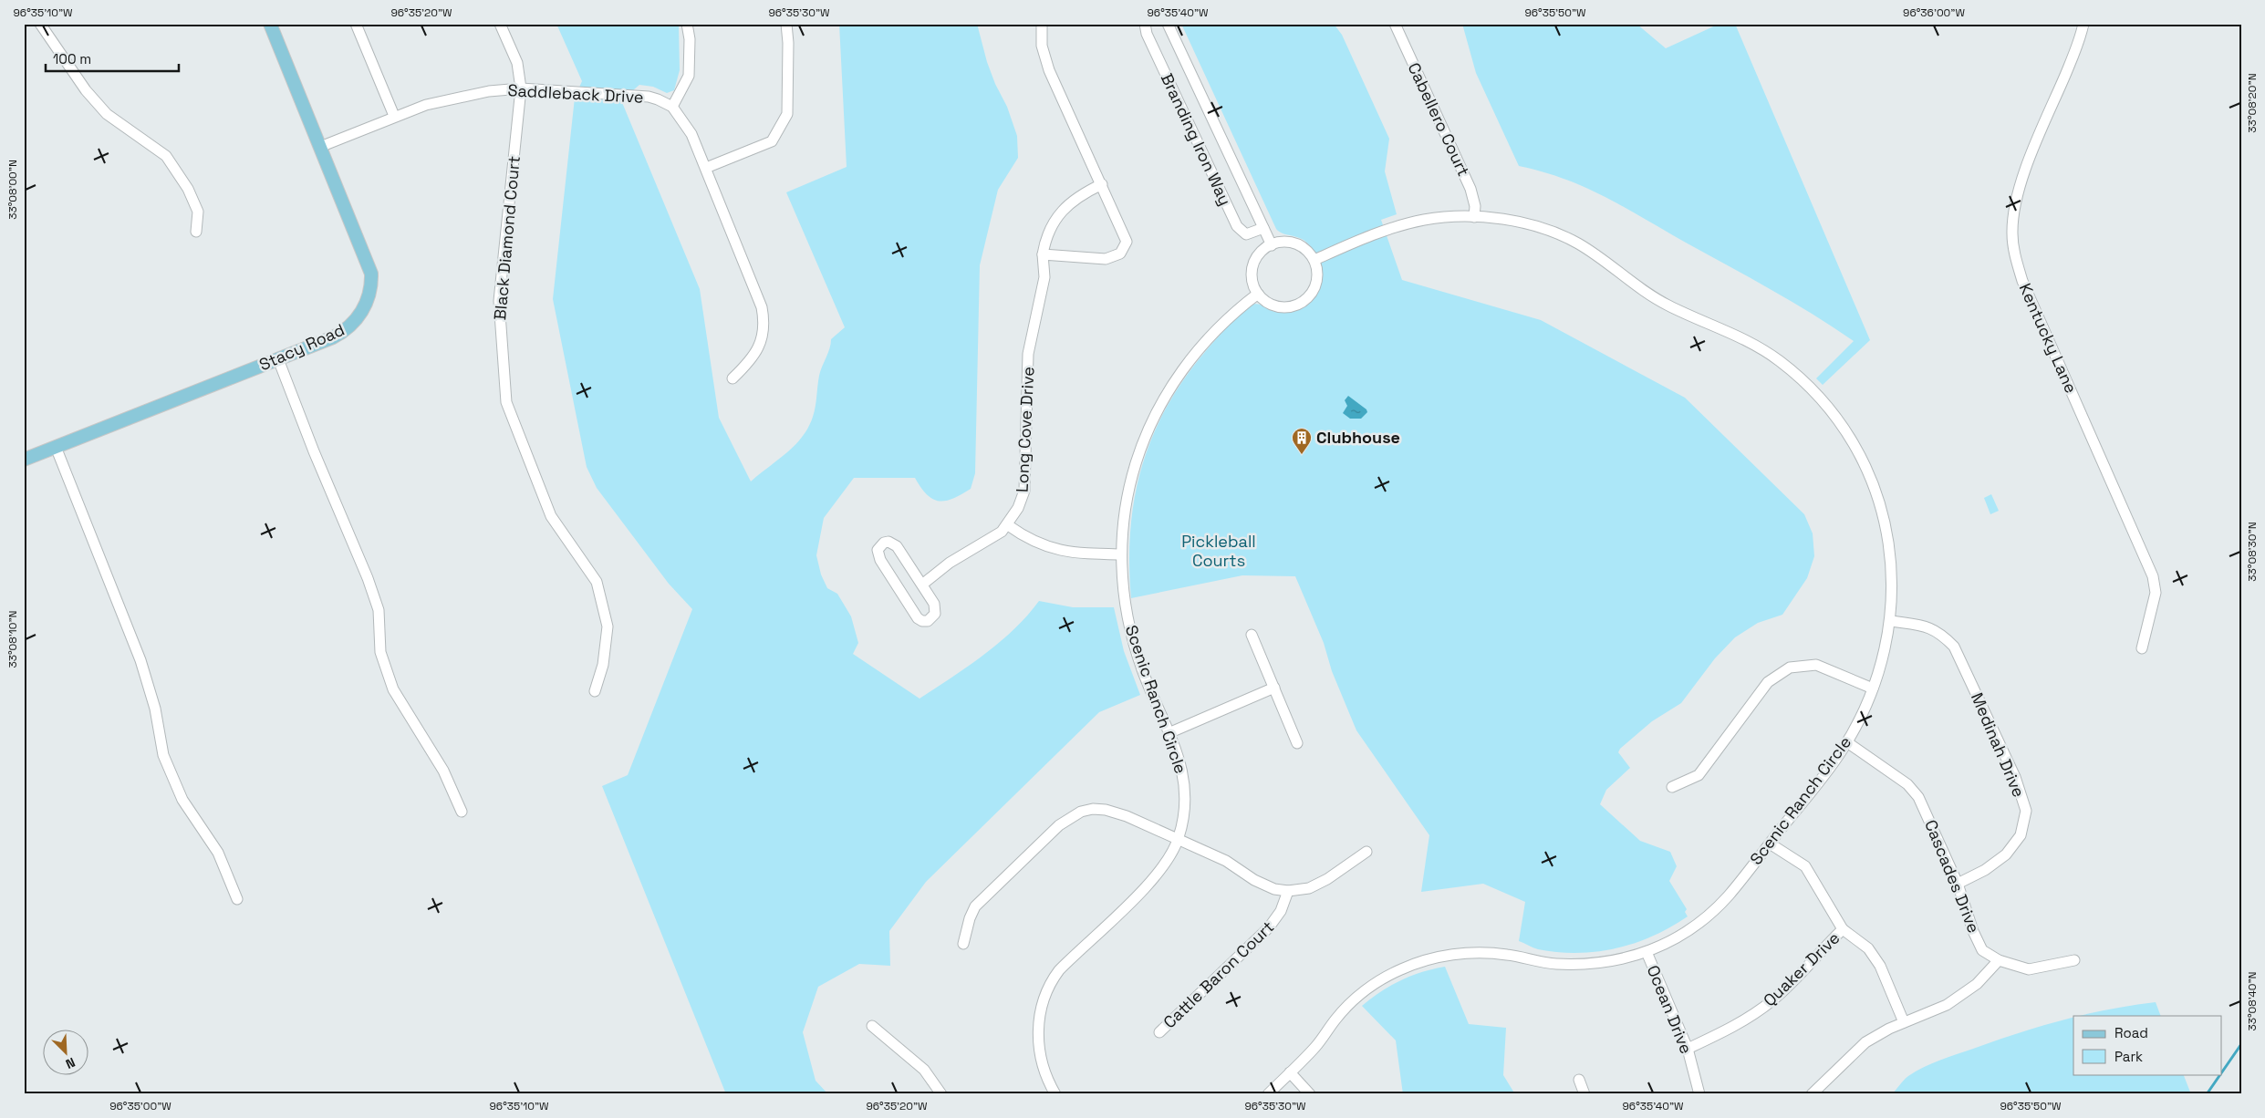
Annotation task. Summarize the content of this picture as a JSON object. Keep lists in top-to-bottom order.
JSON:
{
  "streets": {
    "main road": ["Stacy Road"],
    "street": [
      "Saddleback Drive",
      "Cabellero Court",
      "Branding Iron Way",
      "Black Diamond Court",
      "Kentucky Lane",
      "Long Cove Drive",
      "Scenic Ranch Circle",
      "Medinah Drive",
      "Cascades Drive",
      "Quaker Drive",
      "Cattle Baron Court",
      "Ocean Drive"
    ]
  },
  "crossings": [
    ["Saddleback Drive", "Black Diamond Court"],
    ["Saddleback Drive", "Stacy Road"],
    ["Cabellero Court", "Scenic Ranch Circle"],
    ["Scenic Ranch Circle", "Medinah Drive"],
    ["Scenic Ranch Circle", "Cascades Drive"],
    ["Scenic Ranch Circle", "Ocean Drive"],
    ["Medinah Drive", "Cascades Drive"],
    ["Quaker Drive", "Ocean Drive"]
  ],
  "parks": ["Pickleball Courts"],
  "places": {
    "building": ["Clubhouse"]
  },
  "legend": ["Road", "Park"],
  "scale_bar": "100 m",
  "north": "bottom right",
  "coordinates": [
    "96°35'10\"W",
    "96°35'20\"W",
    "96°35'30\"W",
    "96°35'40\"W",
    "96°35'50\"W",
    "96°36'00\"W",
    "33°08'20\"N",
    "33°08'00\"N",
    "33°08'30\"N",
    "33°08'10\"N",
    "33°08'40\"N",
    "96°35'00\"W"
  ]
}
